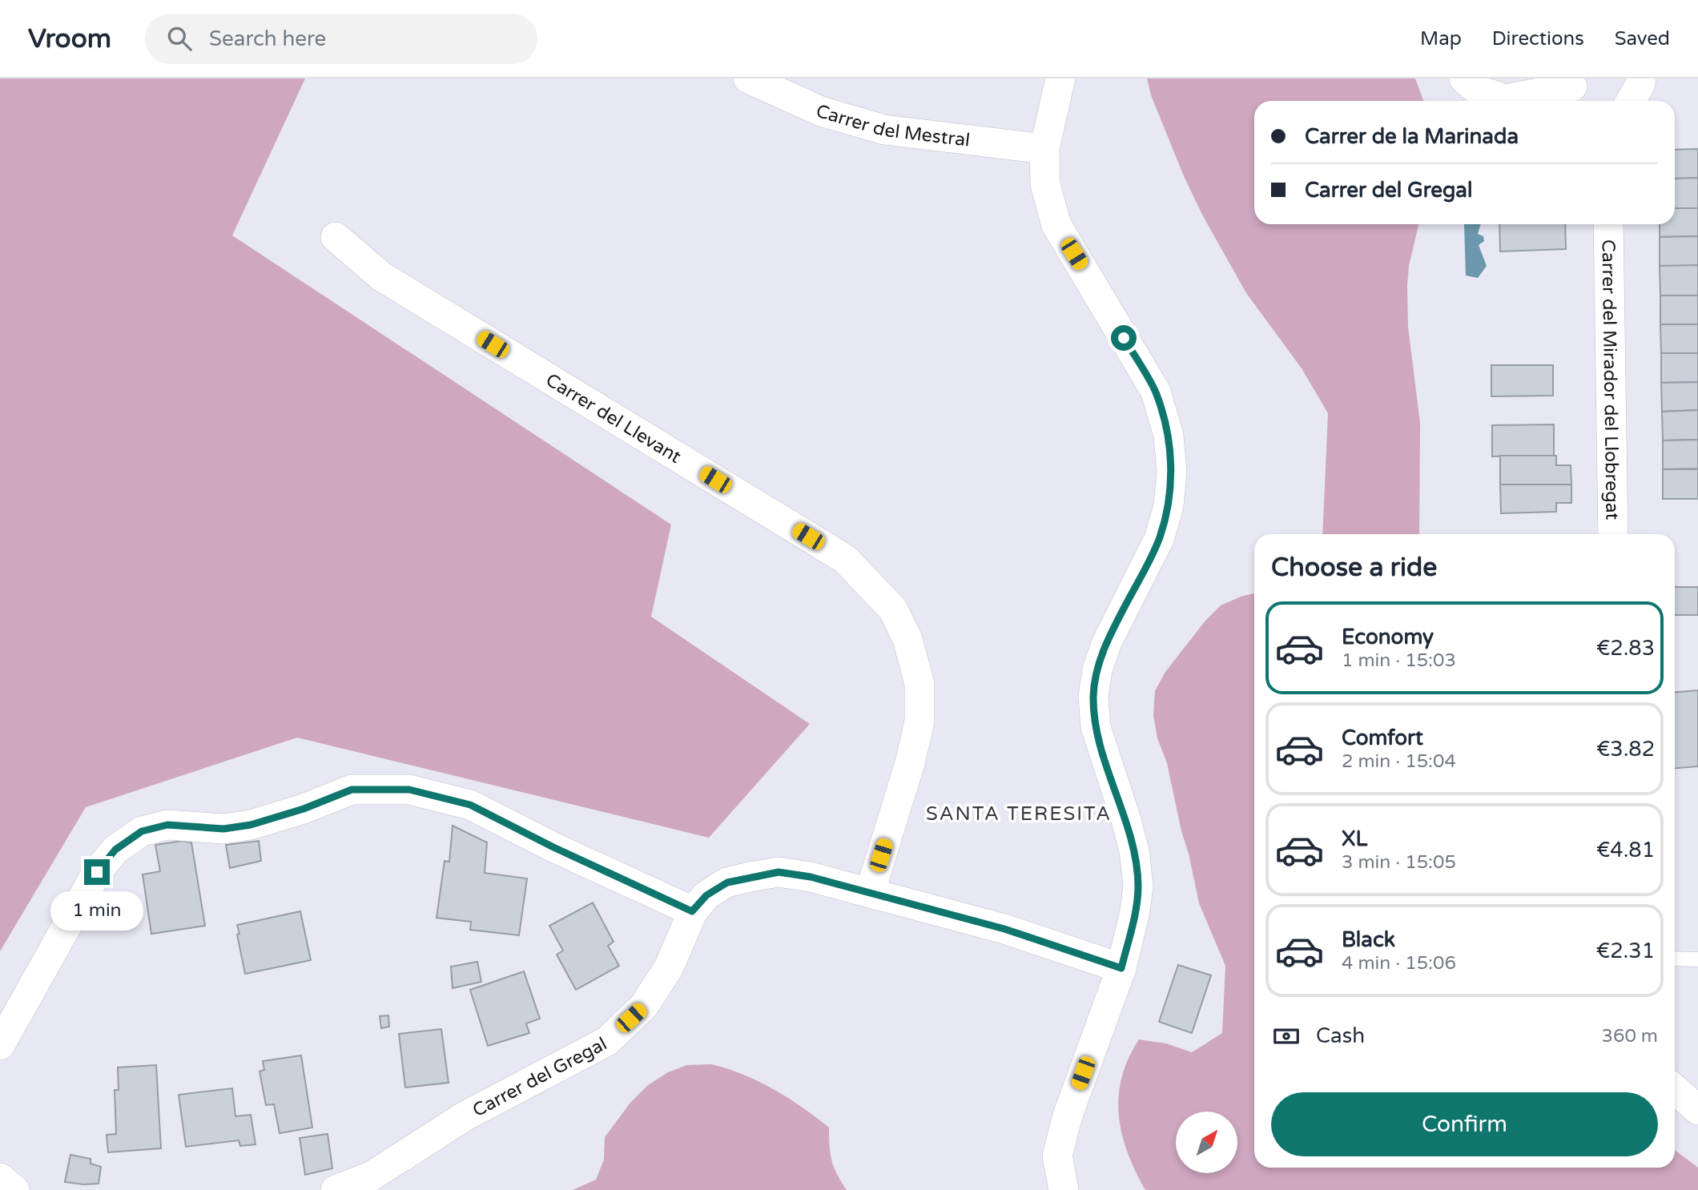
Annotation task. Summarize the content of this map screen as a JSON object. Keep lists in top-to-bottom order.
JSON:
{
  "streets": {
    "street": [
      "Carrer del Mestral",
      "Carrer del Mirador del Llobregat",
      "Carrer del Llevant",
      "Carrer del Gregal"
    ]
  },
  "crossings": [
    ["Carrer del Llevant", "Carrer del Gregal"]
  ],
  "districts": ["SANTA TERESITA"],
  "north": "top right",
  "page": {
    "header": "Vroom",
    "search": "Search here",
    "nav": ["Map", "Directions", "Saved"],
    "banner": ["Carrer de la Marinada", "Carrer del Gregal"],
    "heading": "Choose a ride",
    "list": [
      {
        "name": "Economy",
        "note": "1 min · 15:03",
        "value": "€2.83"
      },
      {
        "name": "Comfort",
        "note": "2 min · 15:04",
        "value": "€3.82"
      },
      {
        "name": "XL",
        "note": "3 min · 15:05",
        "value": "€4.81"
      },
      {
        "name": "Black",
        "note": "4 min · 15:06",
        "value": "€2.31"
      }
    ],
    "bubble": "1 min",
    "pay": ["Cash", "360 m"],
    "buttons": "Confirm"
  }
}
